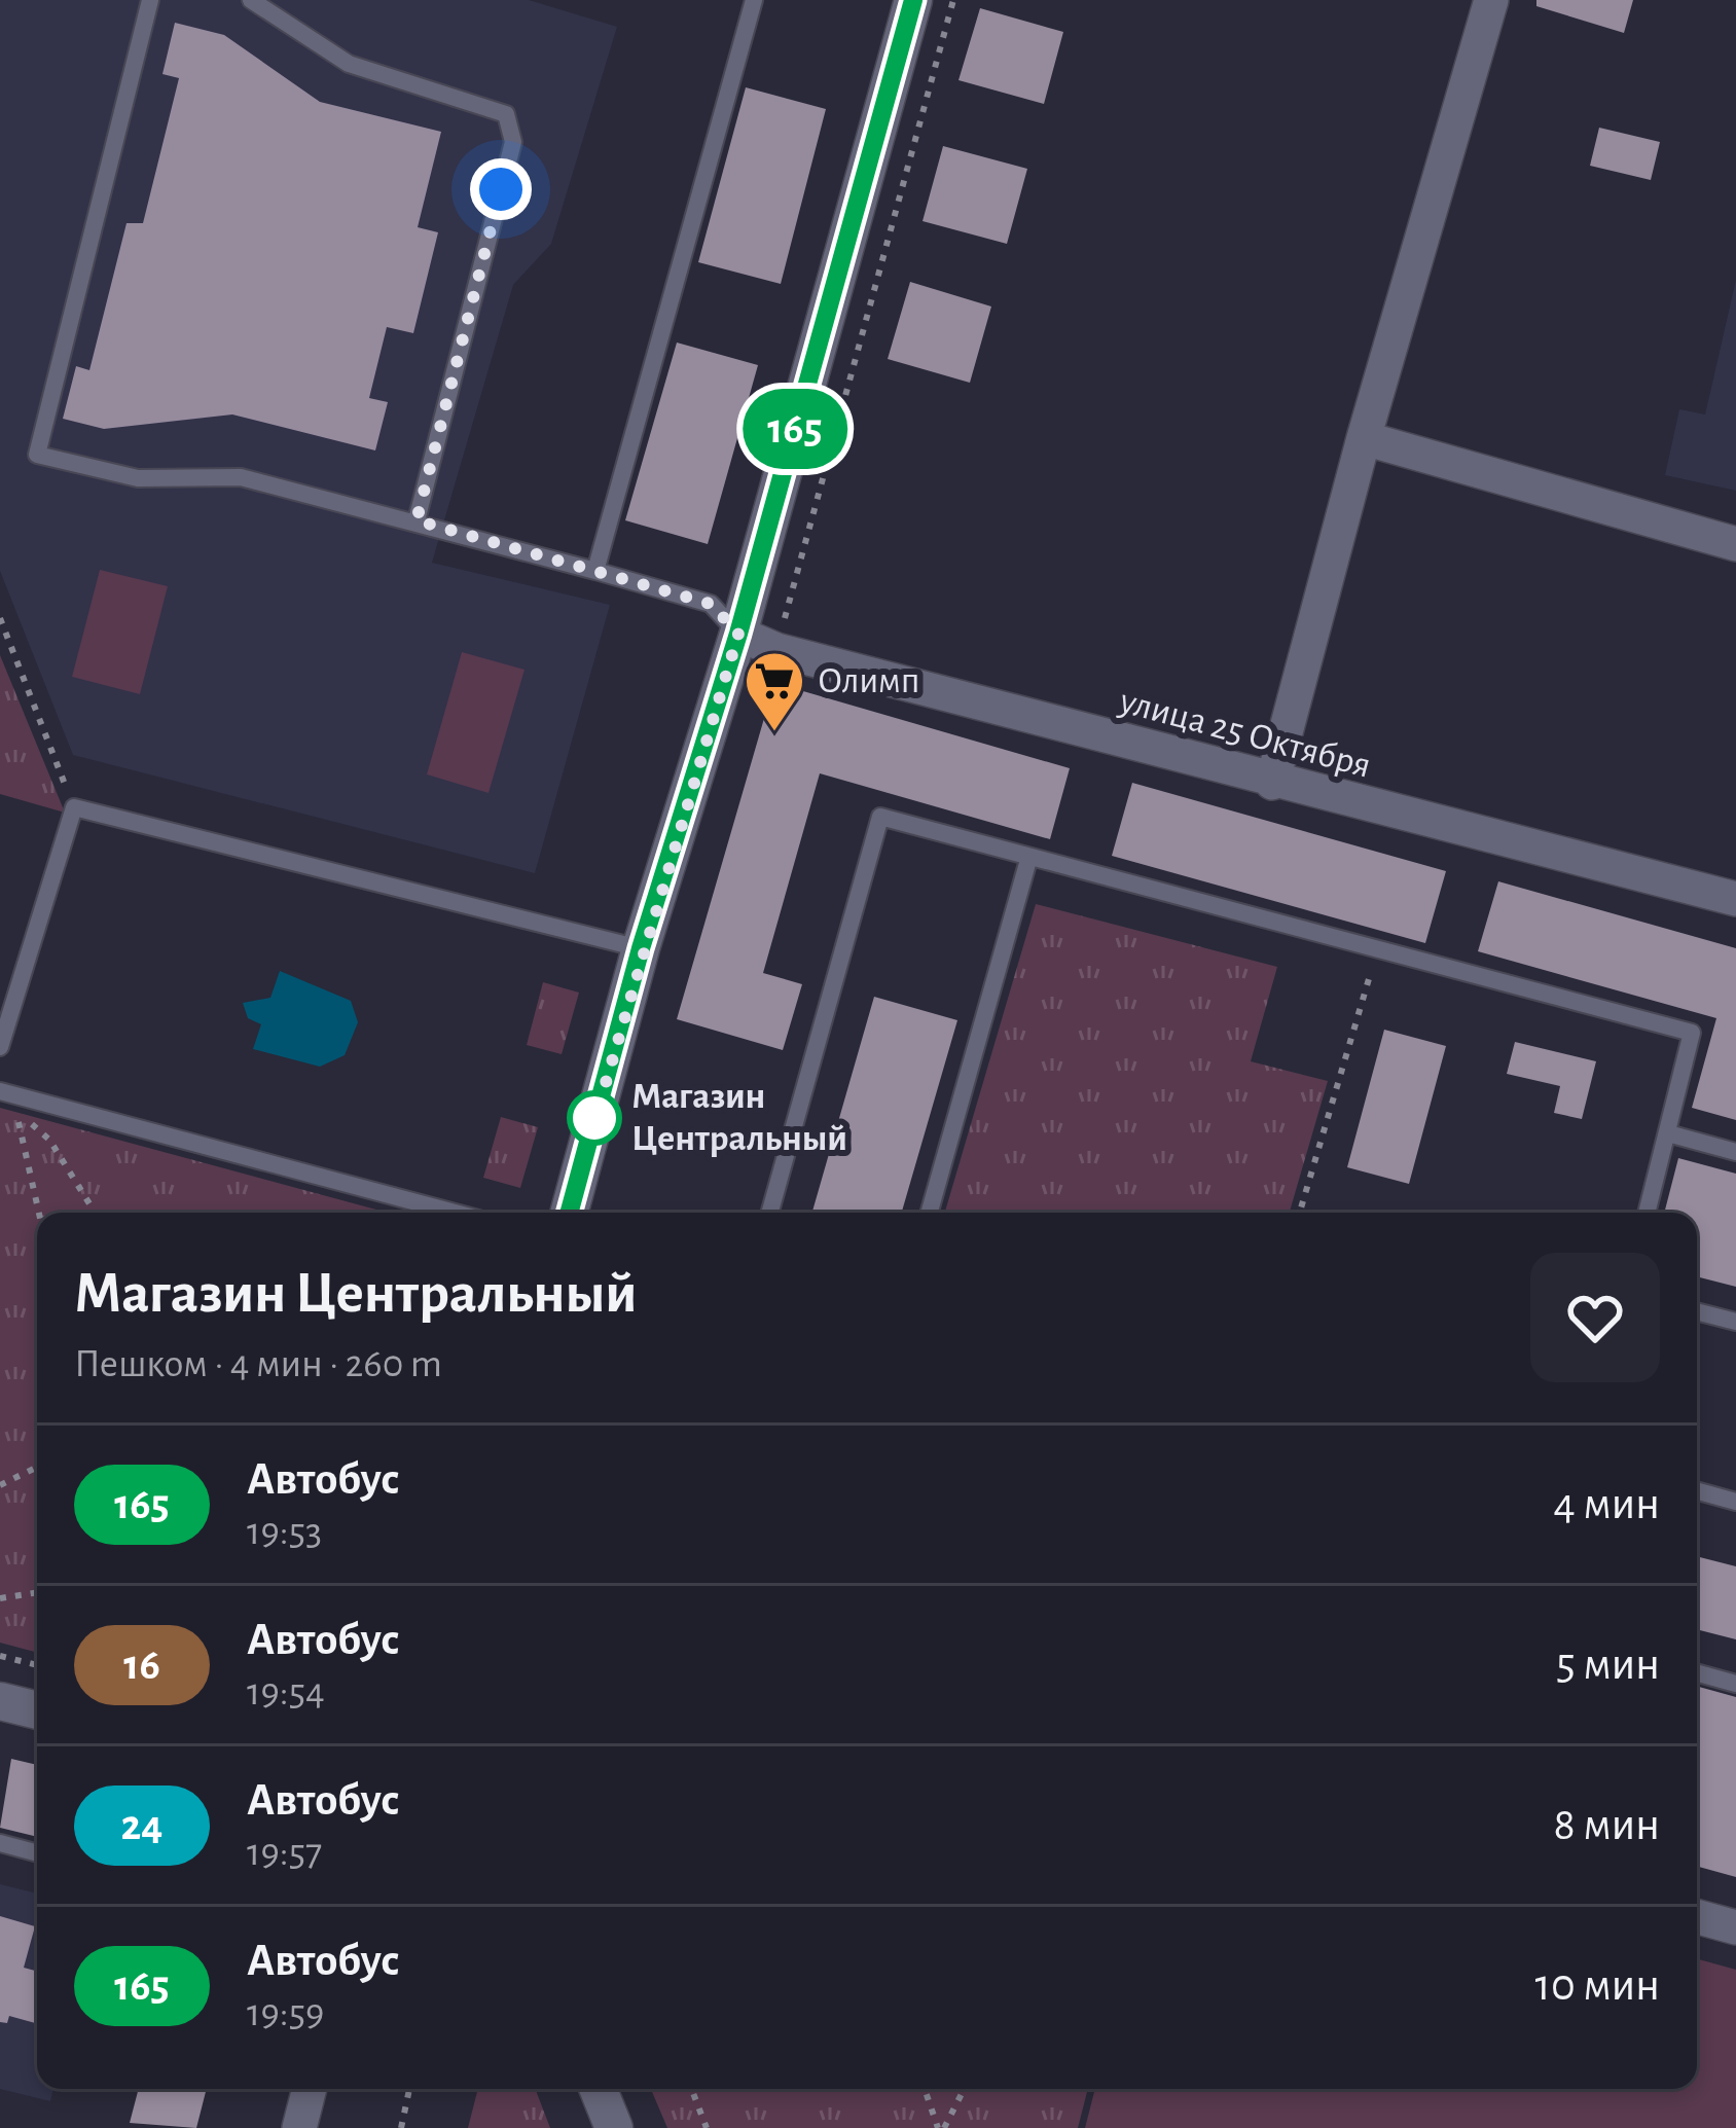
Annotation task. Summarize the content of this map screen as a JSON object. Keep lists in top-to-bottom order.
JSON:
{
  "streets": {
    "street": ["улица 25 Октября"]
  },
  "places": {
    "supermarket": ["Олимп"],
    "other": ["Магазин Центральный"]
  },
  "lines": ["bus line 165"],
  "page": {
    "on_map": "165",
    "heading": ["Магазин Центральный", "Пешком · 4 мин · 260 m"],
    "list": [
      {
        "mark": "165",
        "name": "Автобус",
        "note": "19:53",
        "value": "4 мин"
      },
      {
        "mark": "16",
        "name": "Автобус",
        "note": "19:54",
        "value": "5 мин"
      },
      {
        "mark": "24",
        "name": "Автобус",
        "note": "19:57",
        "value": "8 мин"
      },
      {
        "mark": "165",
        "name": "Автобус",
        "note": "19:59",
        "value": "10 мин"
      }
    ]
  }
}
